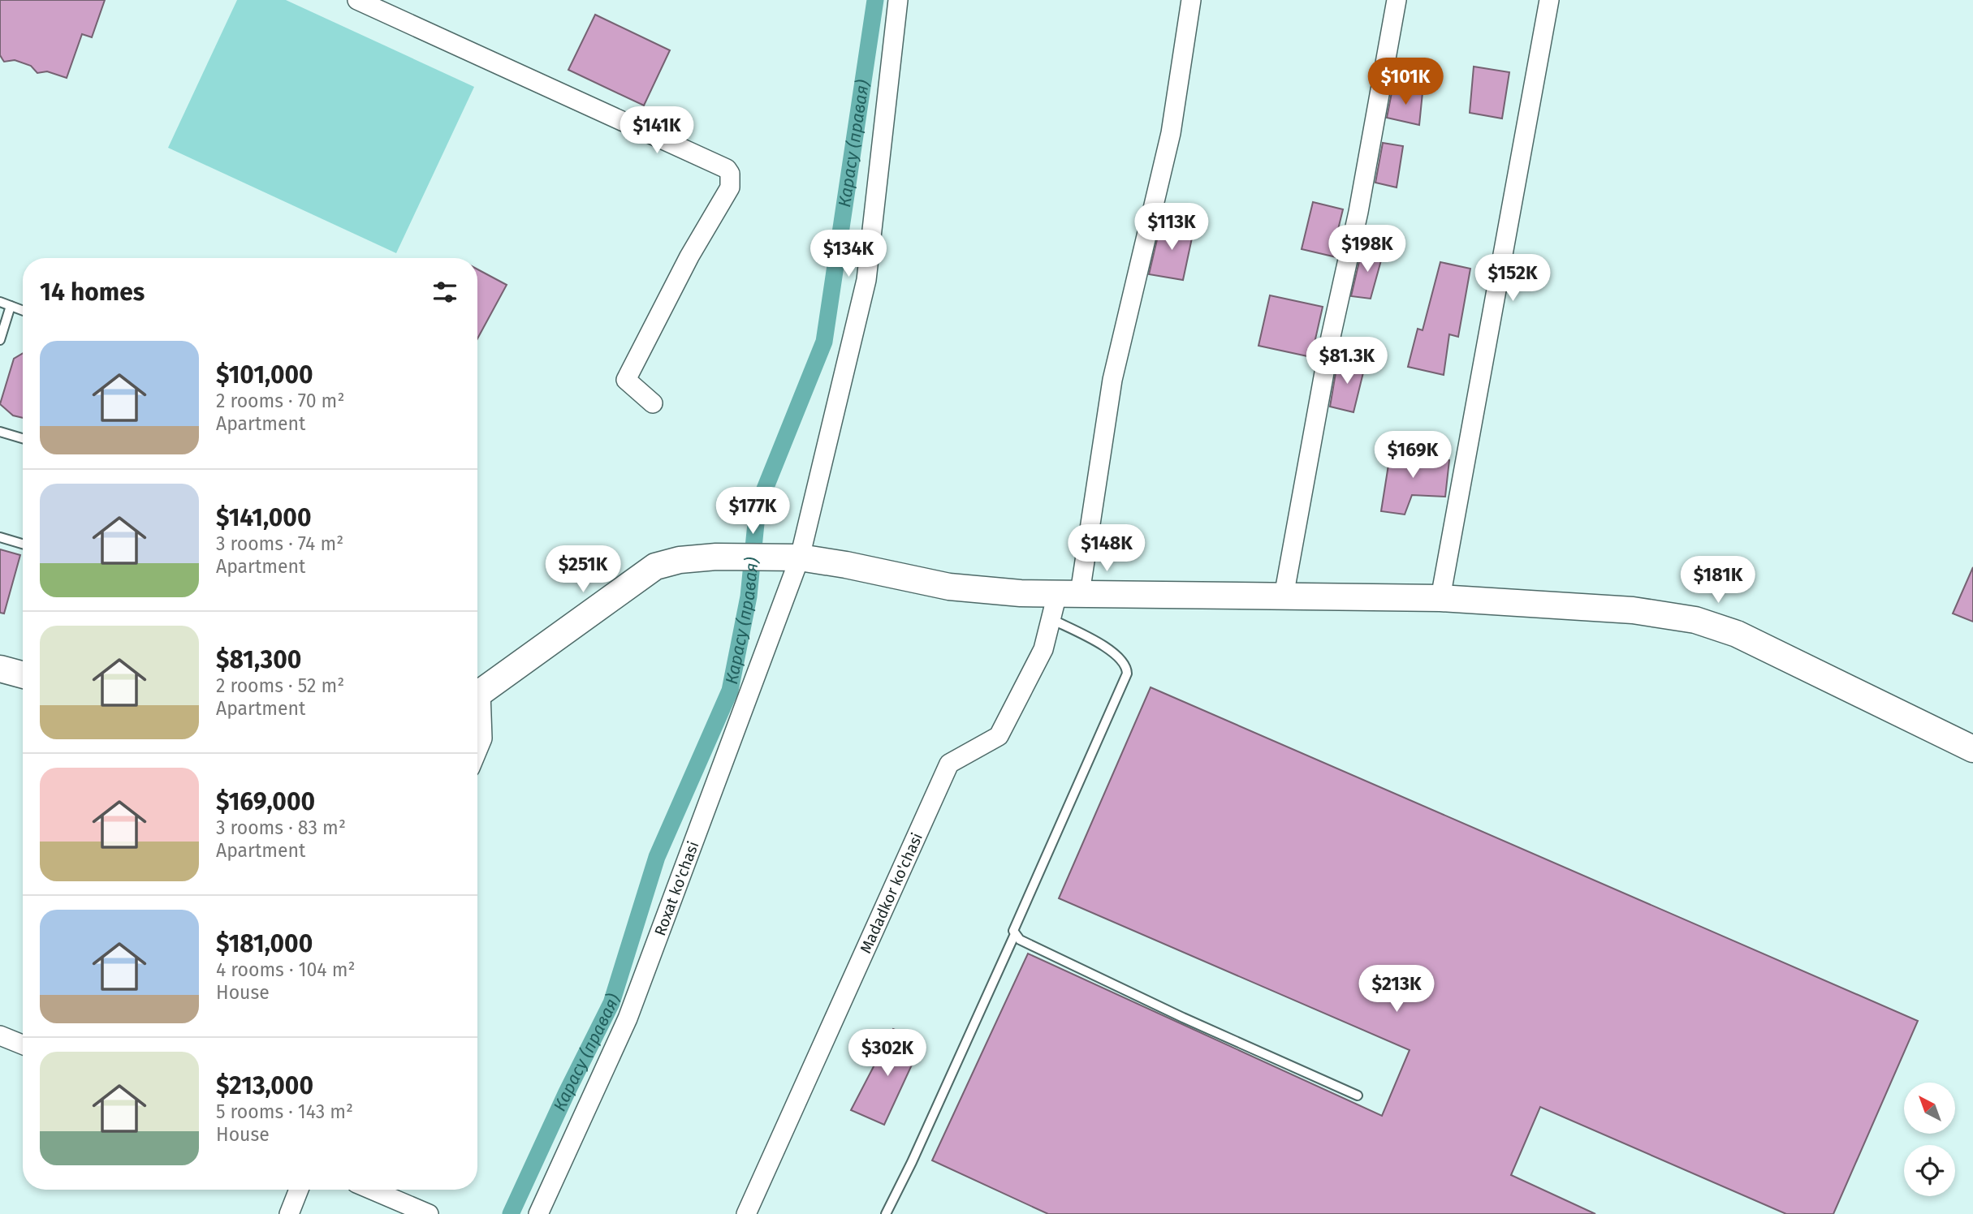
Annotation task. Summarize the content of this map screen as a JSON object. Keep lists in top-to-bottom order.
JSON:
{
  "streets": {
    "street": ["Roxat ko'chasi", "Madadkor ko'chasi"]
  },
  "water": ["Карасу (правая)"],
  "north": "top left",
  "page": {
    "price": [
      "$101K",
      "$141K",
      "$113K",
      "$198K",
      "$134K",
      "$152K",
      "$81.3K",
      "$169K",
      "$177K",
      "$148K",
      "$251K",
      "$181K",
      "$213K",
      "$302K"
    ],
    "heading": "14 homes",
    "list": [
      {
        "name": "$101,000",
        "note": "2 rooms · 70 m² · Apartment"
      },
      {
        "name": "$141,000",
        "note": "3 rooms · 74 m² · Apartment"
      },
      {
        "name": "$81,300",
        "note": "2 rooms · 52 m² · Apartment"
      },
      {
        "name": "$169,000",
        "note": "3 rooms · 83 m² · Apartment"
      },
      {
        "name": "$181,000",
        "note": "4 rooms · 104 m² · House"
      },
      {
        "name": "$213,000",
        "note": "5 rooms · 143 m² · House"
      }
    ]
  }
}
